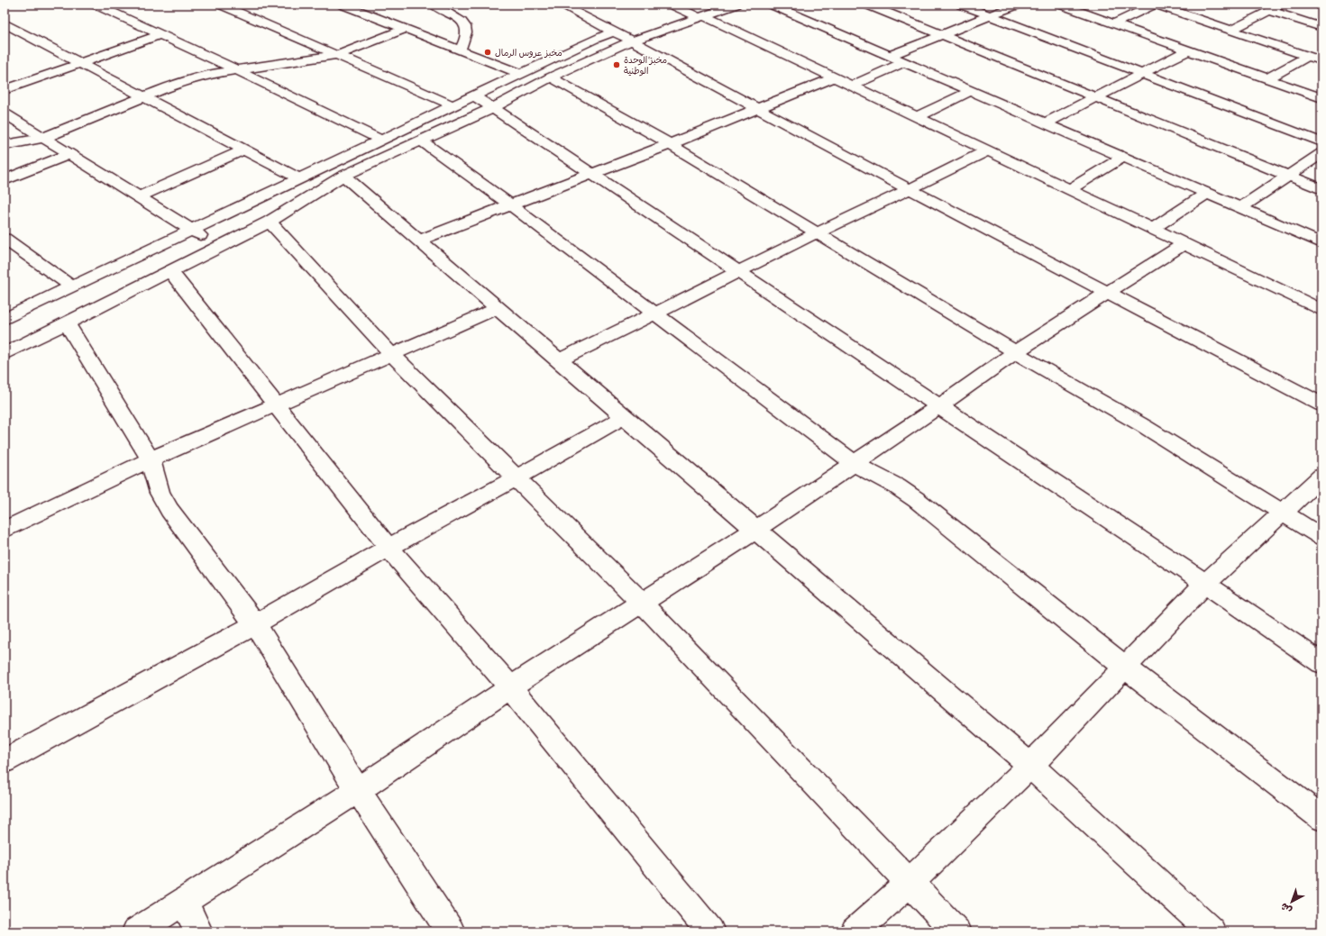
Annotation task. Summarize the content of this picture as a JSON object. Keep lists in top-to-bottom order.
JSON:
{
  "places": ["مخبز عروس الرمال", "مخبز الوحدة الوطنية"],
  "north": "bottom left"
}
